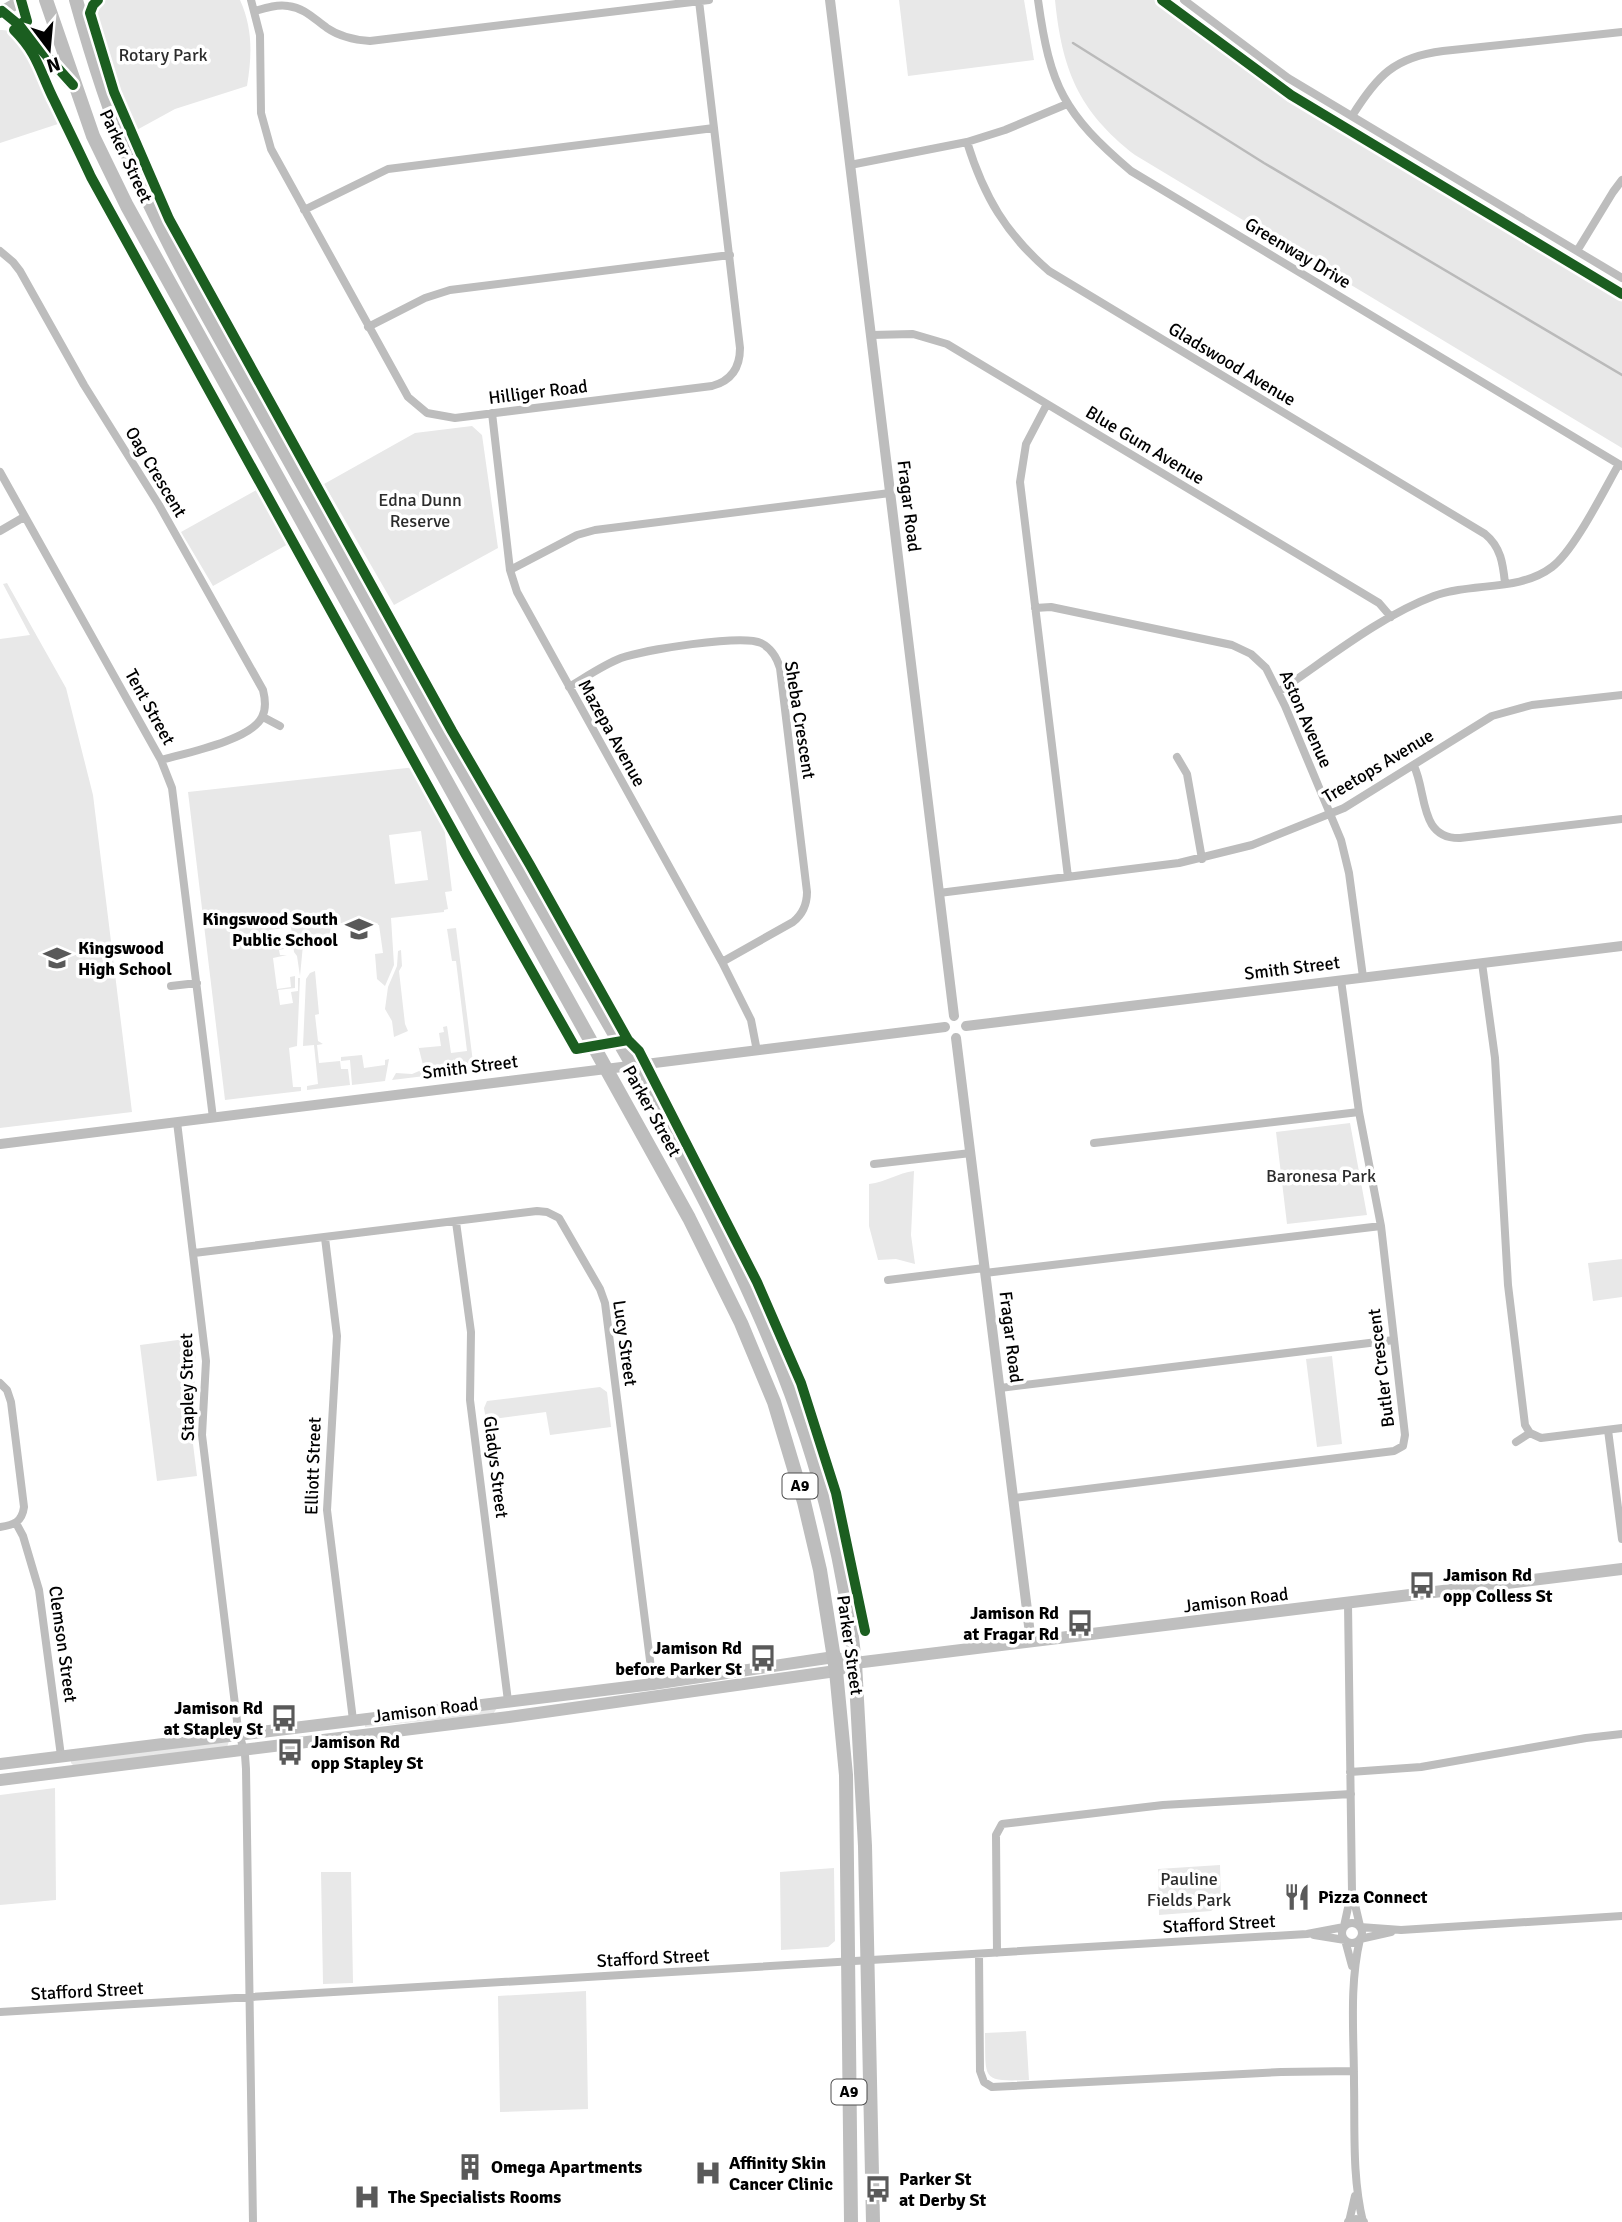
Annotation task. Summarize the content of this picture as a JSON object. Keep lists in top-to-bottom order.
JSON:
{
  "streets": {
    "highway": ["Parker Street", "A9"],
    "main road": ["Jamison Road"],
    "street": [
      "Greenway Drive",
      "Gladswood Avenue",
      "Hilliger Road",
      "Blue Gum Avenue",
      "Oag Crescent",
      "Fragar Road",
      "Tent Street",
      "Aston Avenue",
      "Sheba Crescent",
      "Mazepa Avenue",
      "Treetops Avenue",
      "Smith Street",
      "Lucy Street",
      "Butler Crescent",
      "Stapley Street",
      "Elliott Street",
      "Gladys Street",
      "Clemson Street",
      "Stafford Street"
    ]
  },
  "crossings": [
    ["Parker Street", "Smith Street"],
    ["Parker Street", "Jamison Road"],
    ["Parker Street", "Stafford Street"],
    ["Hilliger Road", "Mazepa Avenue"],
    ["Blue Gum Avenue", "Fragar Road"],
    ["Fragar Road", "Treetops Avenue"],
    ["Fragar Road", "Smith Street"],
    ["Fragar Road", "Butler Crescent"],
    ["Fragar Road", "Jamison Road"],
    ["Tent Street", "Smith Street"],
    ["Aston Avenue", "Treetops Avenue"],
    ["Aston Avenue", "Smith Street"],
    ["Sheba Crescent", "Mazepa Avenue"],
    ["Mazepa Avenue", "Smith Street"],
    ["Smith Street", "Butler Crescent"],
    ["Smith Street", "Stapley Street"],
    ["Lucy Street", "Stapley Street"],
    ["Lucy Street", "Elliott Street"],
    ["Lucy Street", "Gladys Street"],
    ["Lucy Street", "Jamison Road"],
    ["Stapley Street", "Jamison Road"],
    ["Stapley Street", "Stafford Street"],
    ["Elliott Street", "Jamison Road"],
    ["Gladys Street", "Jamison Road"],
    ["Jamison Road", "Clemson Street"]
  ],
  "parks": [
    "Rotary Park",
    "Edna Dunn Reserve",
    "Baronesa Park",
    "Pauline Fields Park"
  ],
  "places": {
    "school or university": ["Kingswood South Public School", "Kingswood High School"],
    "bus stop": [
      "Jamison Rd opp Colless St",
      "Jamison Rd at Fragar Rd",
      "Jamison Rd before Parker St",
      "Jamison Rd at Stapley St",
      "Jamison Rd opp Stapley St",
      "Parker St at Derby St"
    ],
    "restaurant": ["Pizza Connect"],
    "building": ["Omega Apartments"],
    "hospital": ["Affinity Skin Cancer Clinic", "The Specialists Rooms"]
  },
  "north": "bottom"
}
